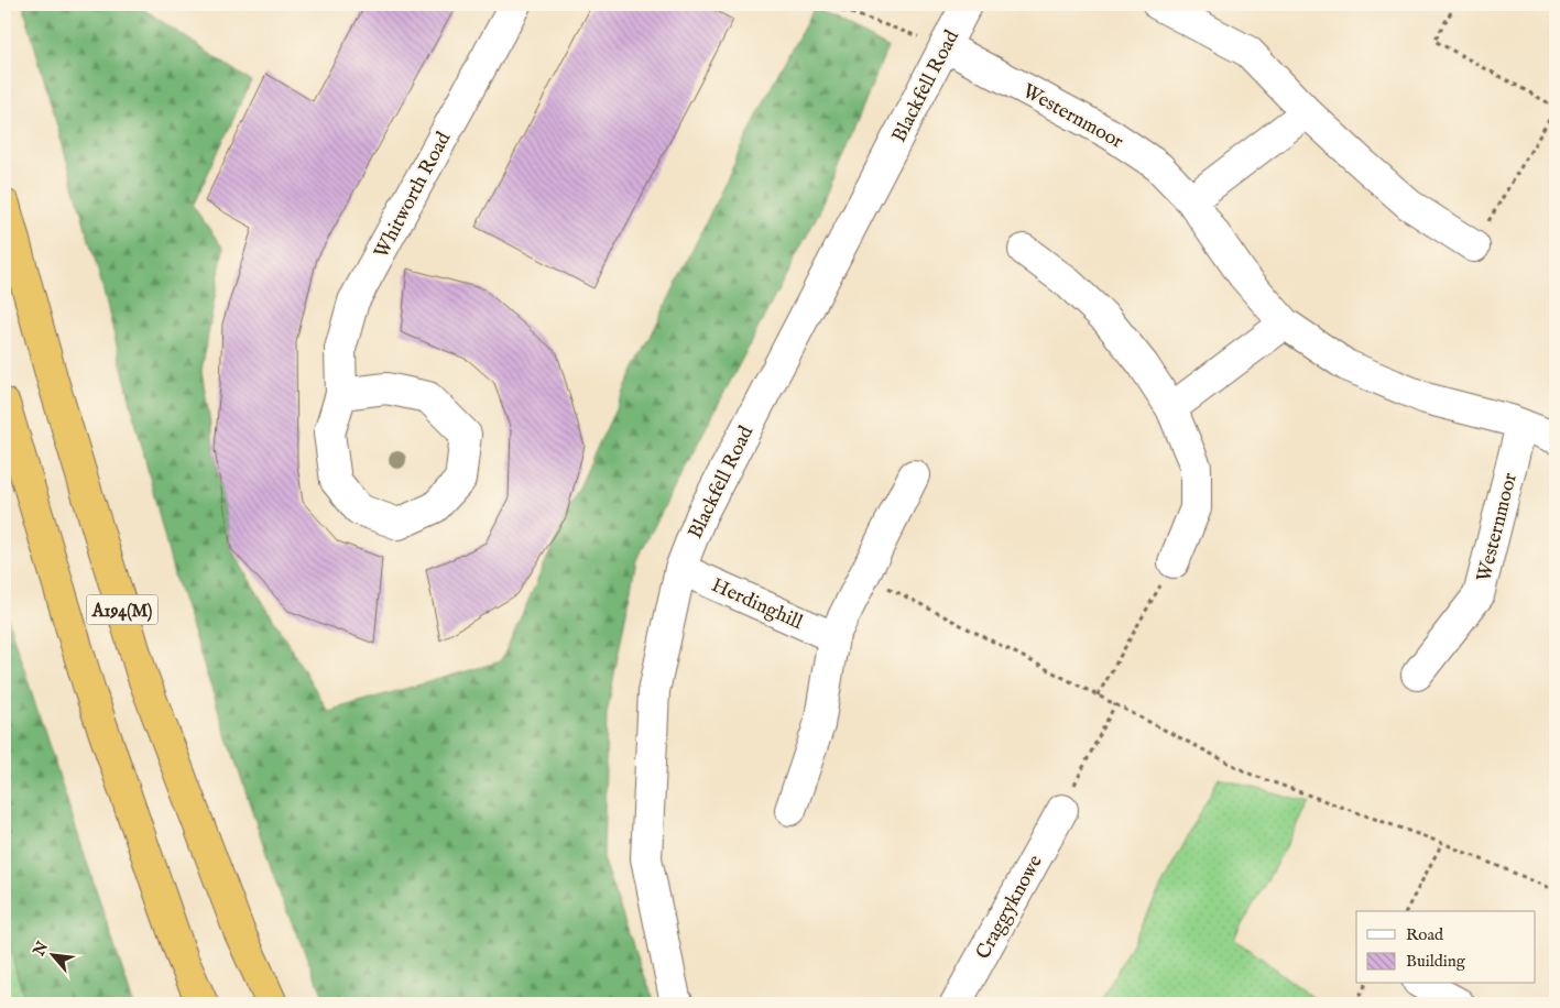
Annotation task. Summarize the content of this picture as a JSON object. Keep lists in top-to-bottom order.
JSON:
{
  "streets": {
    "highway": ["A194(M)"],
    "street": [
      "Blackfell Road",
      "Westernmoor",
      "Whitworth Road",
      "Herdinghill",
      "Craggyknowe"
    ]
  },
  "crossings": [
    ["Blackfell Road", "Westernmoor"],
    ["Blackfell Road", "Herdinghill"]
  ],
  "legend": ["Road", "Building"],
  "north": "top left"
}
